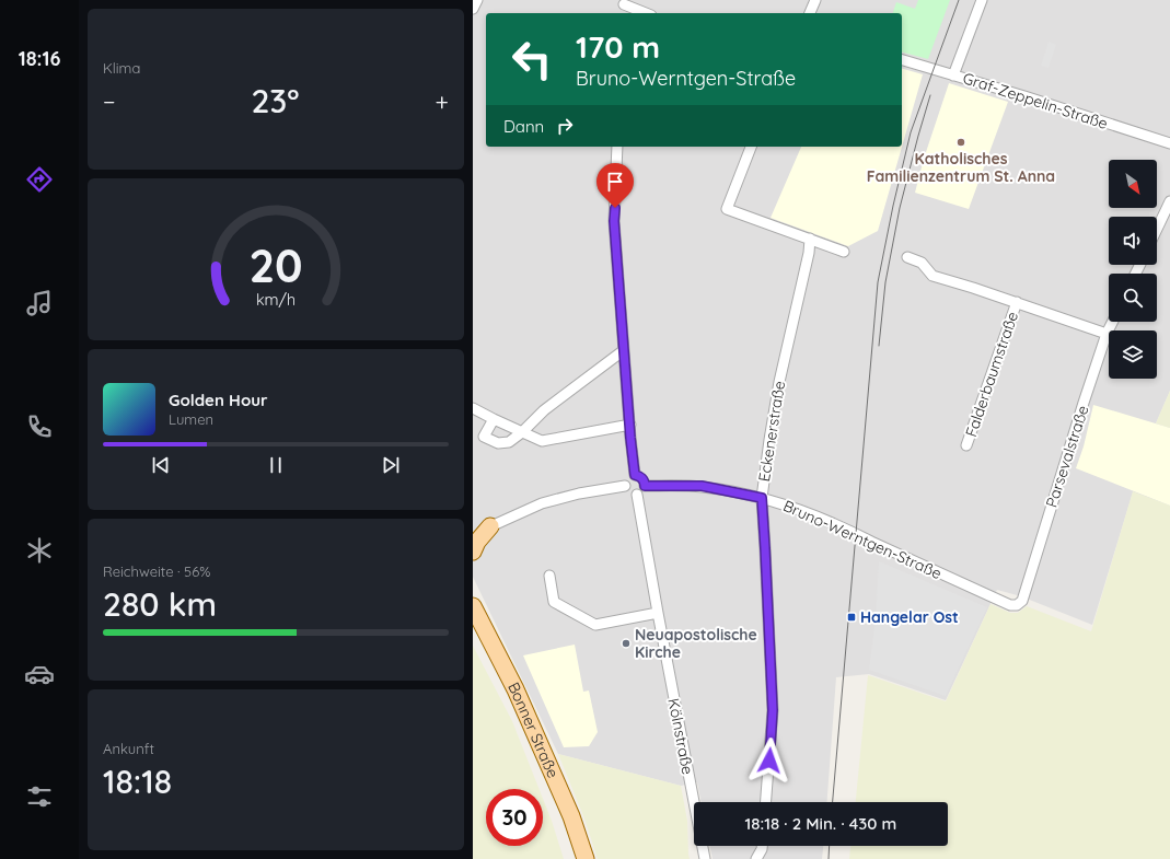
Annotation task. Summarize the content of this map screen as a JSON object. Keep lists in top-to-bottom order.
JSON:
{
  "streets": {
    "main road": ["Bonner Straße"],
    "street": [
      "Graf-Zeppelin-Straße",
      "Falderbaumstraße",
      "Eckenerstraße",
      "Parsevalstraße",
      "Bruno-Werntgen-Straße",
      "Kölnstraße"
    ]
  },
  "crossings": [
    ["Falderbaumstraße", "Parsevalstraße"],
    ["Eckenerstraße", "Bruno-Werntgen-Straße"],
    ["Parsevalstraße", "Bruno-Werntgen-Straße"],
    ["Bruno-Werntgen-Straße", "Kölnstraße"]
  ],
  "places": {
    "other": ["Katholisches Familienzentrum St. Anna", "Neuapostolische Kirche"],
    "transit": ["Hangelar Ost"]
  },
  "north": "bottom right",
  "page": {
    "tabs": "18:16",
    "tile": [
      "Klima",
      ["Reichweite · 56%", "280 km"],
      ["Ankunft", "18:18"]
    ],
    "turn": ["170 m", "Bruno-Werntgen-Straße"],
    "heat": ["−", "23°", "+"],
    "then": "Dann",
    "song": ["Golden Hour", "Lumen"],
    "limit": "30",
    "trip": "18:18 · 2 Min. · 430 m",
    "gauge": ["20", "km/h"]
  }
}
